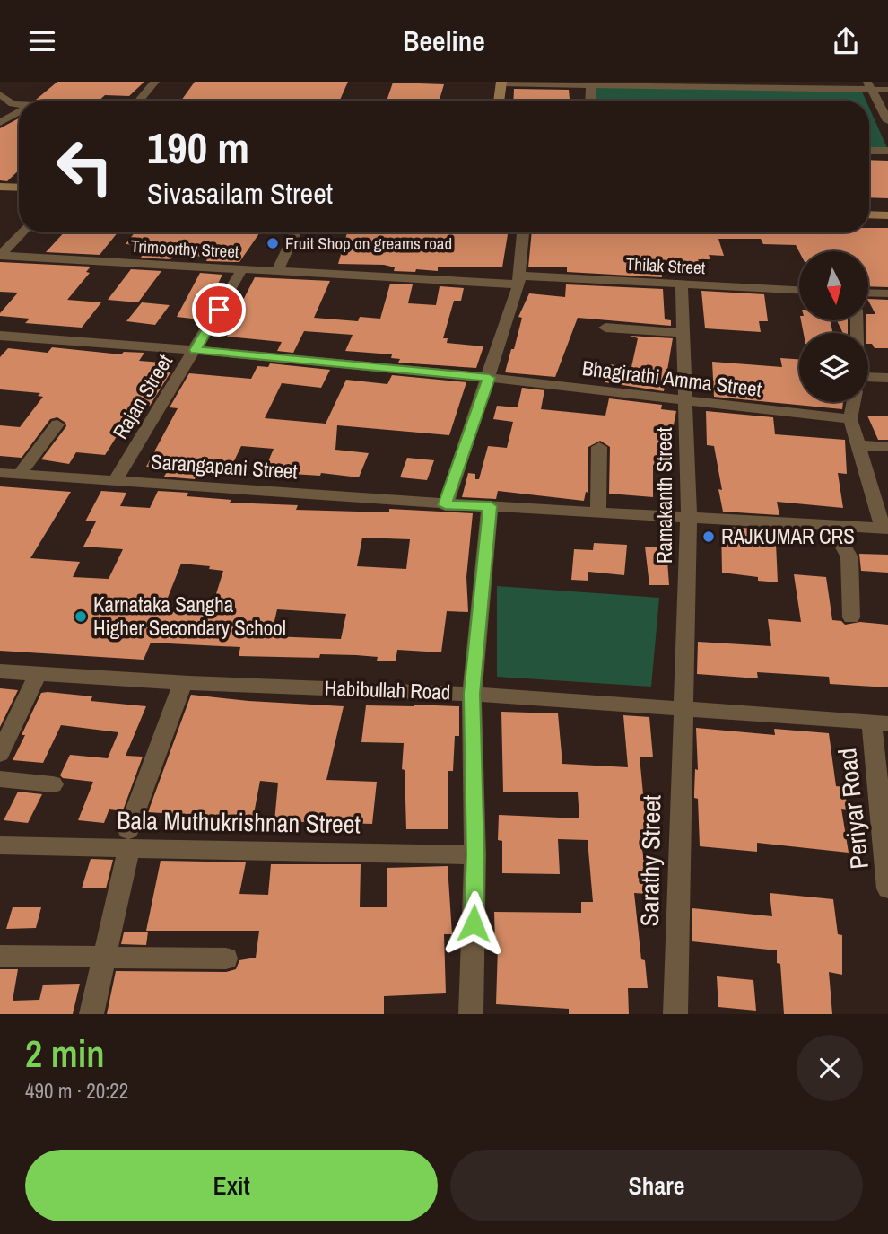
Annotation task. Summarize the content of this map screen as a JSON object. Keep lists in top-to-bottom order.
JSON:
{
  "streets": {
    "street": [
      "Trimoorthy Street",
      "Thilak Street",
      "Bhagirathi Amma Street",
      "Rajan Street",
      "Sarangapani Street",
      "Ramakanth Street",
      "Habibullah Road",
      "Periyar Road",
      "Bala Muthukrishnan Street",
      "Sarathy Street"
    ]
  },
  "crossings": [
    ["Trimoorthy Street", "Thilak Street"],
    ["Trimoorthy Street", "Rajan Street"],
    ["Thilak Street", "Ramakanth Street"],
    ["Bhagirathi Amma Street", "Rajan Street"],
    ["Bhagirathi Amma Street", "Ramakanth Street"],
    ["Rajan Street", "Sarangapani Street"],
    ["Sarangapani Street", "Ramakanth Street"],
    ["Ramakanth Street", "Habibullah Road"],
    ["Ramakanth Street", "Sarathy Street"],
    ["Habibullah Road", "Periyar Road"],
    ["Habibullah Road", "Sarathy Street"]
  ],
  "places": ["Fruit Shop on greams road", "RAJKUMAR CRS", "Karnataka Sangha Higher Secondary School"],
  "north": "bottom",
  "page": {
    "header": "Beeline",
    "turn": ["190 m", "Sivasailam Street"],
    "heading": ["2 min", "490 m · 20:22"],
    "buttons": ["Exit", "Share"]
  }
}
